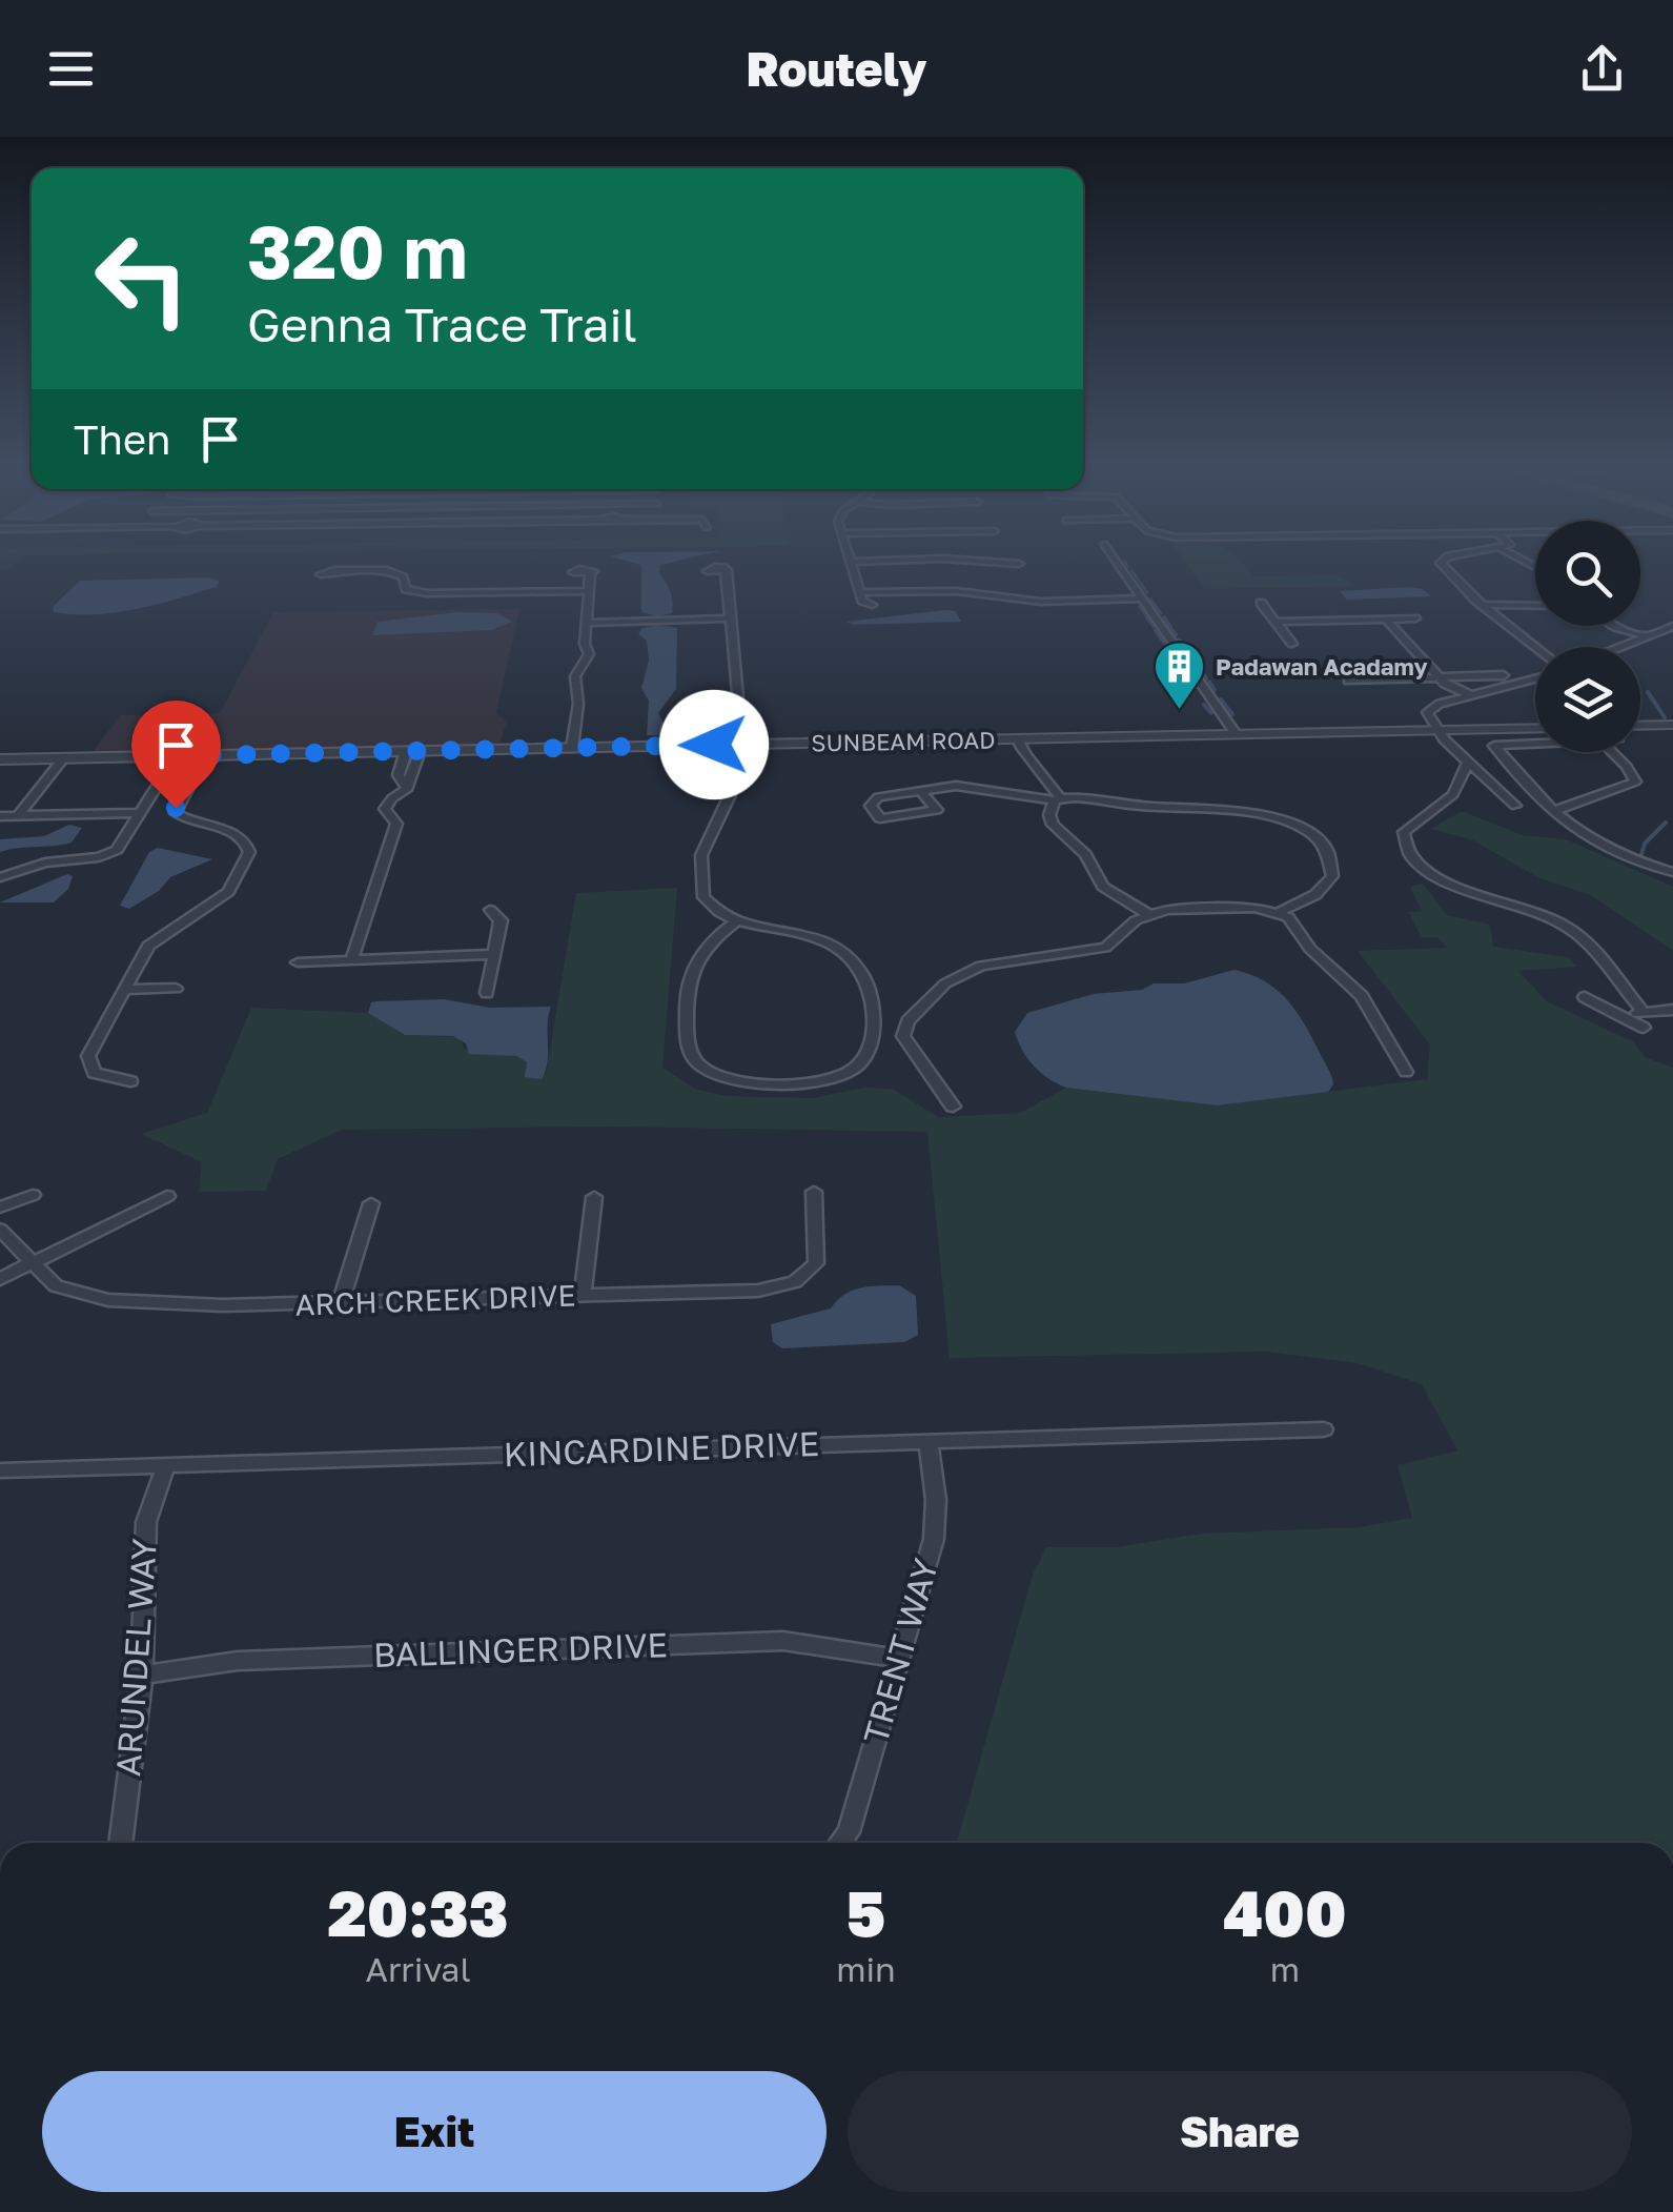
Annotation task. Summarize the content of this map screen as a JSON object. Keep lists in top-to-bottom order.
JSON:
{
  "streets": {
    "street": [
      "SUNBEAM ROAD",
      "ARCH CREEK DRIVE",
      "KINCARDINE DRIVE",
      "BALLINGER DRIVE",
      "TRENT WAY",
      "ARUNDEL WAY"
    ]
  },
  "crossings": [
    ["KINCARDINE DRIVE", "TRENT WAY"],
    ["KINCARDINE DRIVE", "ARUNDEL WAY"],
    ["BALLINGER DRIVE", "TRENT WAY"],
    ["BALLINGER DRIVE", "ARUNDEL WAY"]
  ],
  "places": {
    "building": ["Padawan Acadamy"]
  },
  "page": {
    "header": "Routely",
    "turn": ["320 m", "Genna Trace Trail"],
    "then": "Then",
    "eta": [
      "20:33",
      "Arrival",
      "5",
      "min",
      "400",
      "m"
    ],
    "buttons": ["Exit", "Share"]
  }
}
